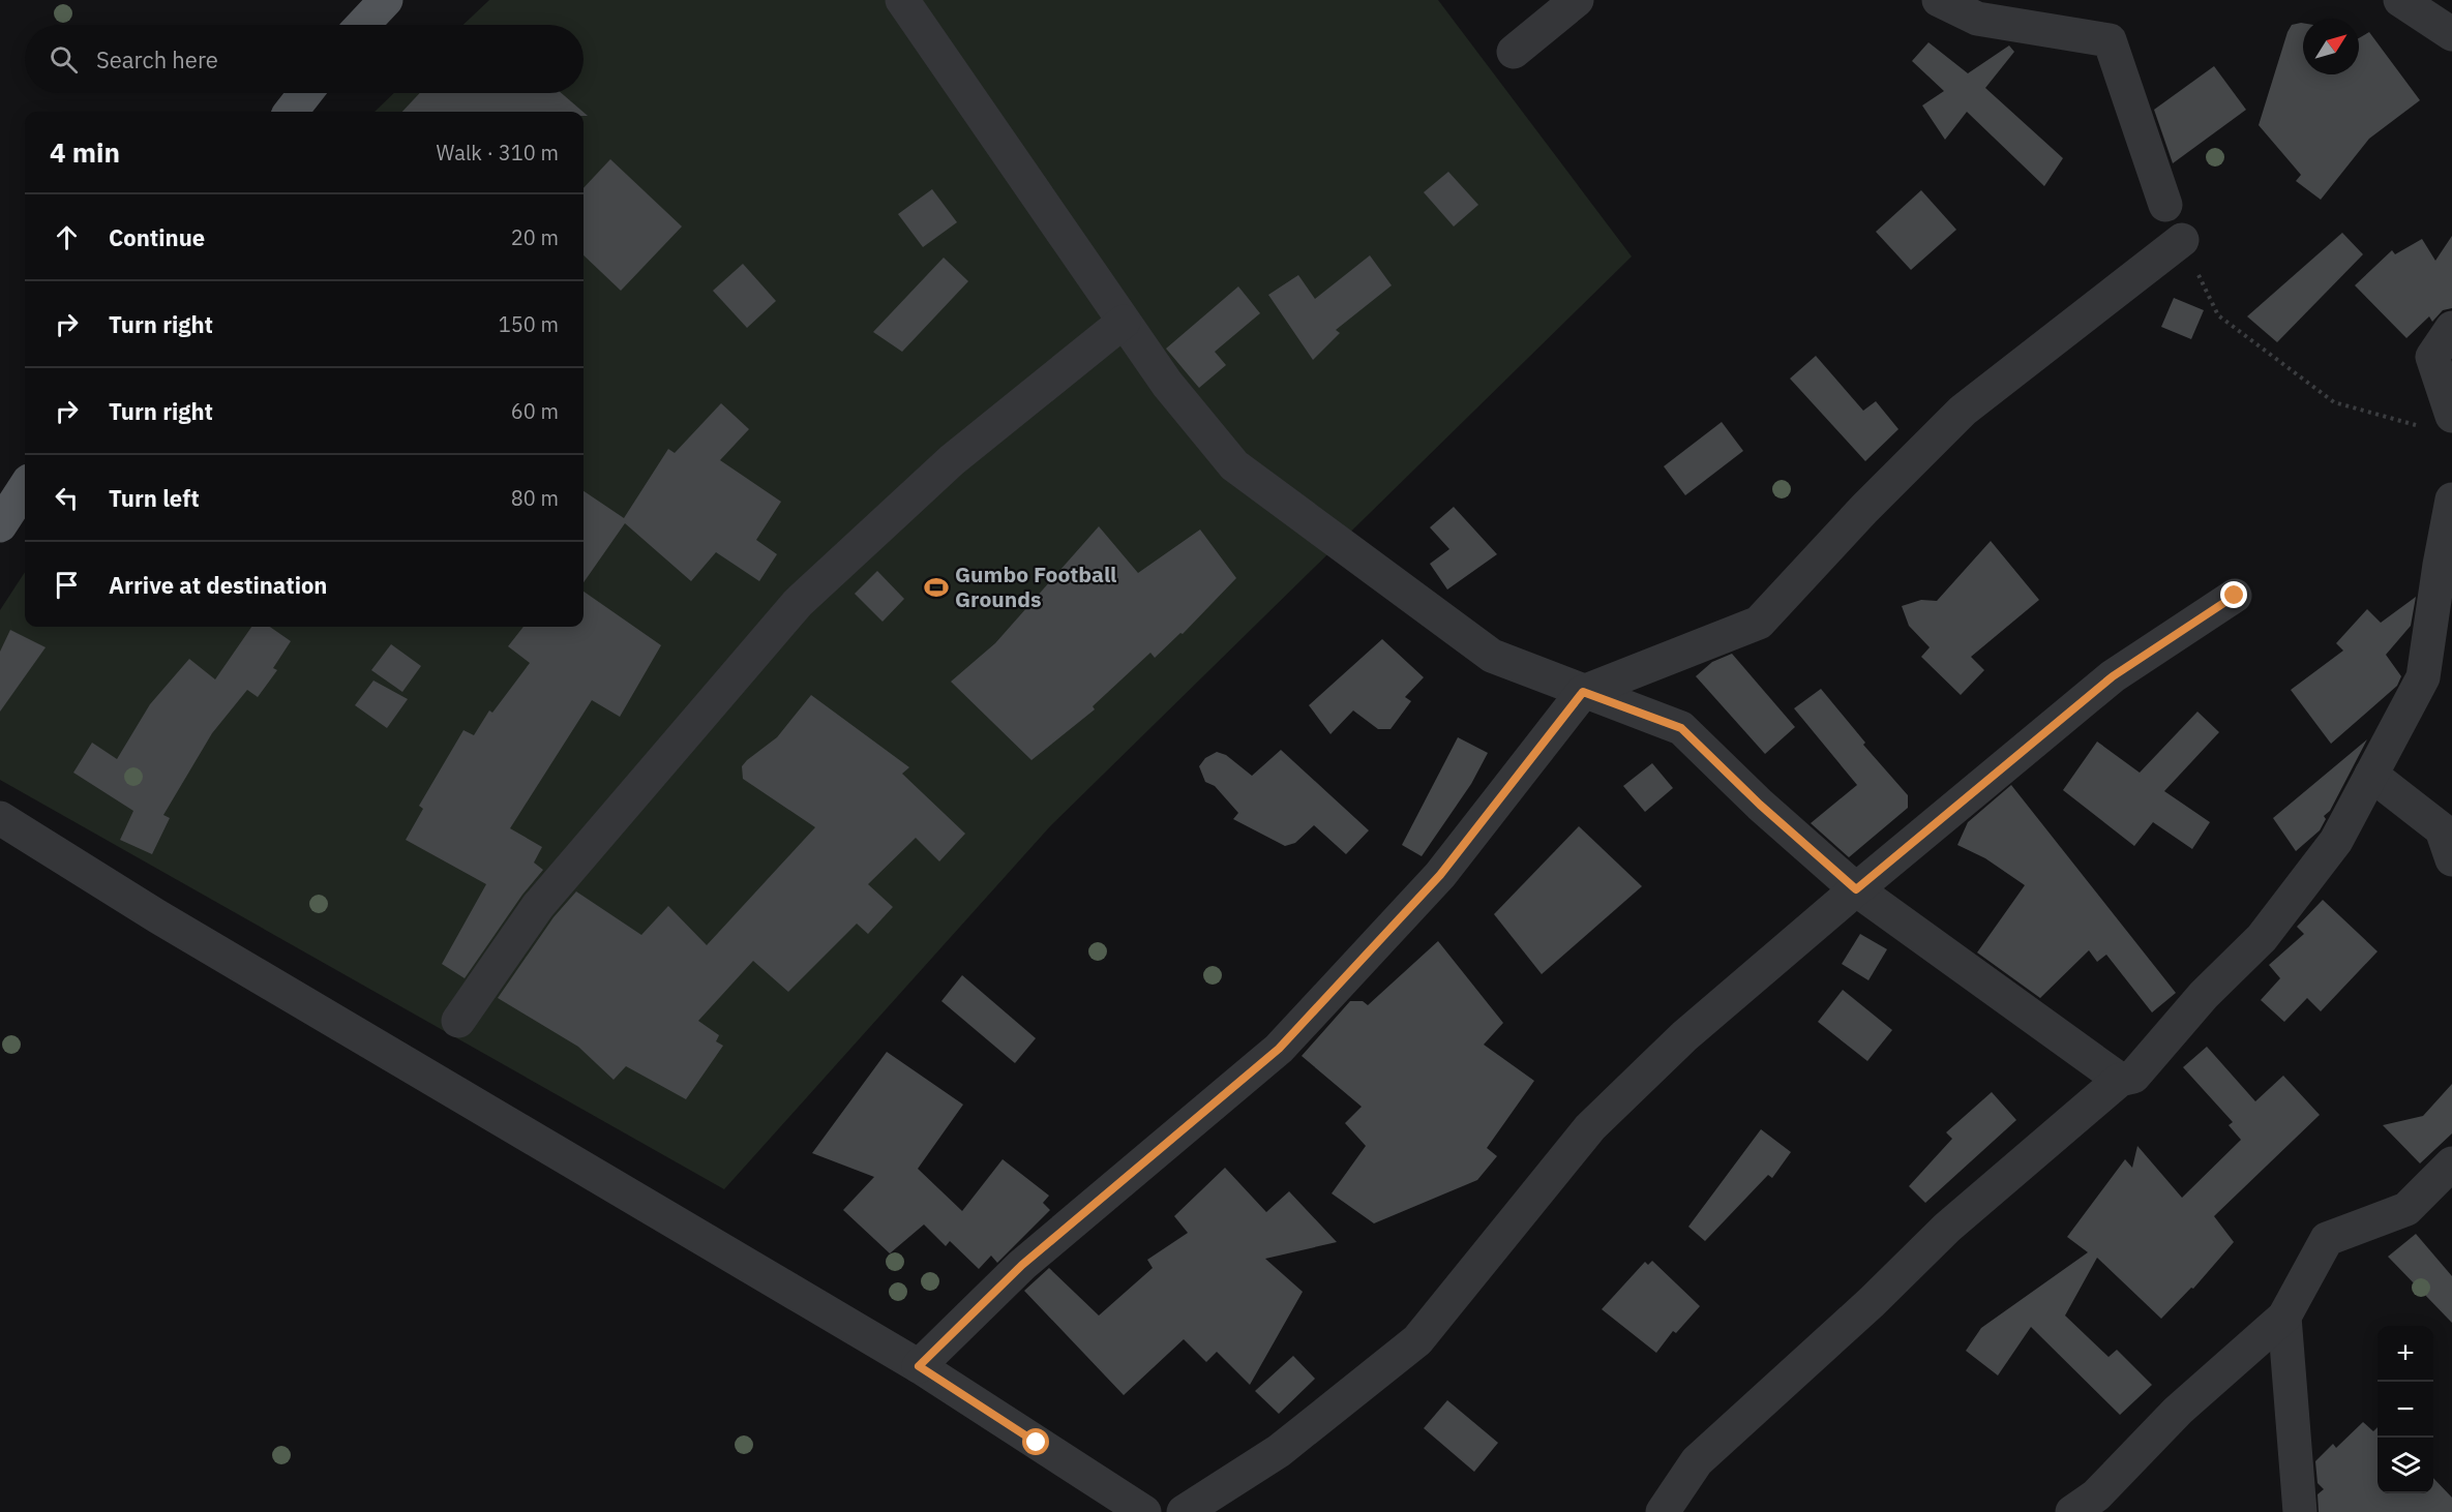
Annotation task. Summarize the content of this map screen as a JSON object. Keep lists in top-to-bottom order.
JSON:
{
  "places": {
    "sports": ["Gumbo Football Grounds"]
  },
  "north": "top right",
  "page": {
    "search": "Search here",
    "heading": ["4 min", "Walk · 310 m"],
    "list": [
      ["Continue", "20 m"],
      ["Turn right", "150 m"],
      ["Turn right", "60 m"],
      ["Turn left", "80 m"],
      "Arrive at destination"
    ],
    "map_buttons": ["+", "−"]
  }
}
